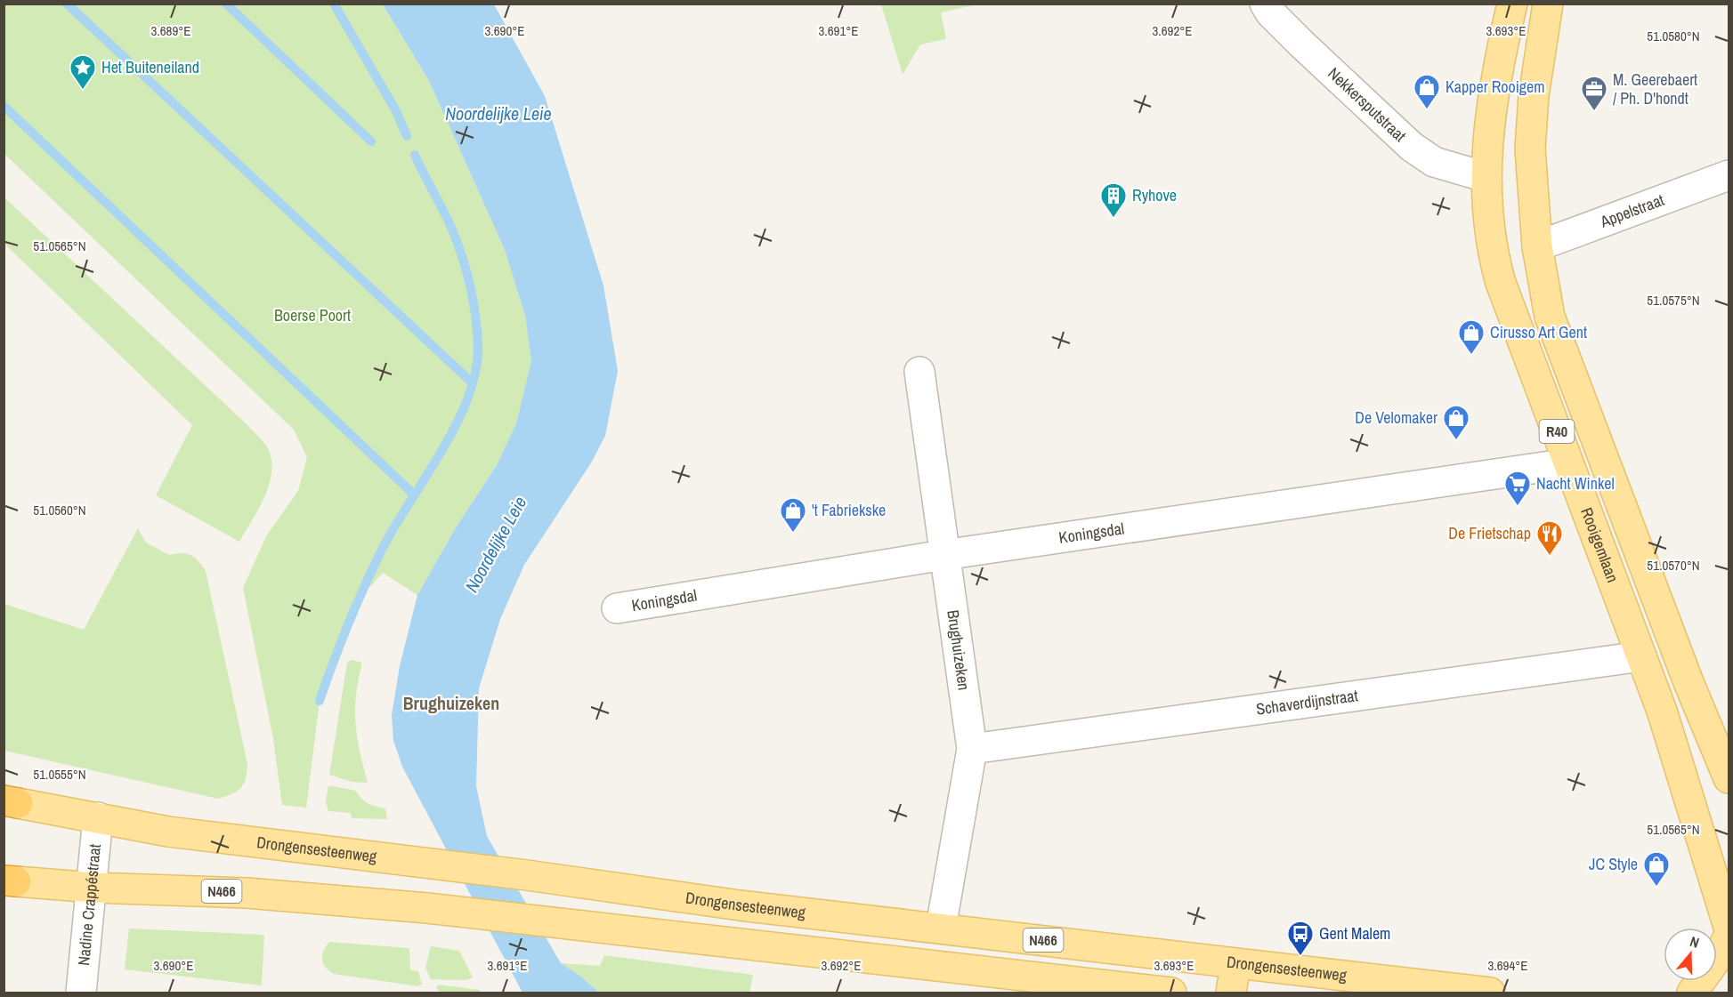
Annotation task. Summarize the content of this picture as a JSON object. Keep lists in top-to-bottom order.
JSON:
{
  "streets": {
    "main road": [
      "R40",
      "Rooigemlaan",
      "Drongensesteenweg",
      "N466"
    ],
    "street": [
      "Nekkersputstraat",
      "Appelstraat",
      "Koningsdal",
      "Brughuizeken",
      "Schaverdijnstraat",
      "Nadine Crappéstraat"
    ]
  },
  "crossings": [
    ["Nekkersputstraat", "Rooigemlaan"],
    ["Appelstraat", "R40"],
    ["Koningsdal", "Rooigemlaan"],
    ["Koningsdal", "Brughuizeken"],
    ["Rooigemlaan", "Schaverdijnstraat"],
    ["Brughuizeken", "Schaverdijnstraat"],
    ["Brughuizeken", "Drongensesteenweg"],
    ["Drongensesteenweg", "Nadine Crappéstraat"],
    ["N466", "Nadine Crappéstraat"]
  ],
  "districts": ["Brughuizeken"],
  "water": ["Noordelijke Leie"],
  "parks": ["Boerse Poort"],
  "places": {
    "place": ["Het Buiteneiland"],
    "shop": [
      "Kapper Rooigem",
      "Cirusso Art Gent",
      "De Velomaker",
      "'t Fabriekske",
      "JC Style"
    ],
    "office": ["M. Geerebaert / Ph. D'hondt"],
    "building": ["Ryhove"],
    "supermarket": ["Nacht Winkel"],
    "restaurant": ["De Frietschap"],
    "bus stop": ["Gent Malem"]
  },
  "north": "top",
  "coordinates": [
    "3.690°E",
    "3.691°E",
    "3.692°E",
    "3.693°E",
    "3.689°E",
    "51.0580°N",
    "51.0565°N",
    "51.0575°N",
    "51.0560°N",
    "51.0570°N",
    "51.0555°N",
    "3.694°E"
  ]
}
